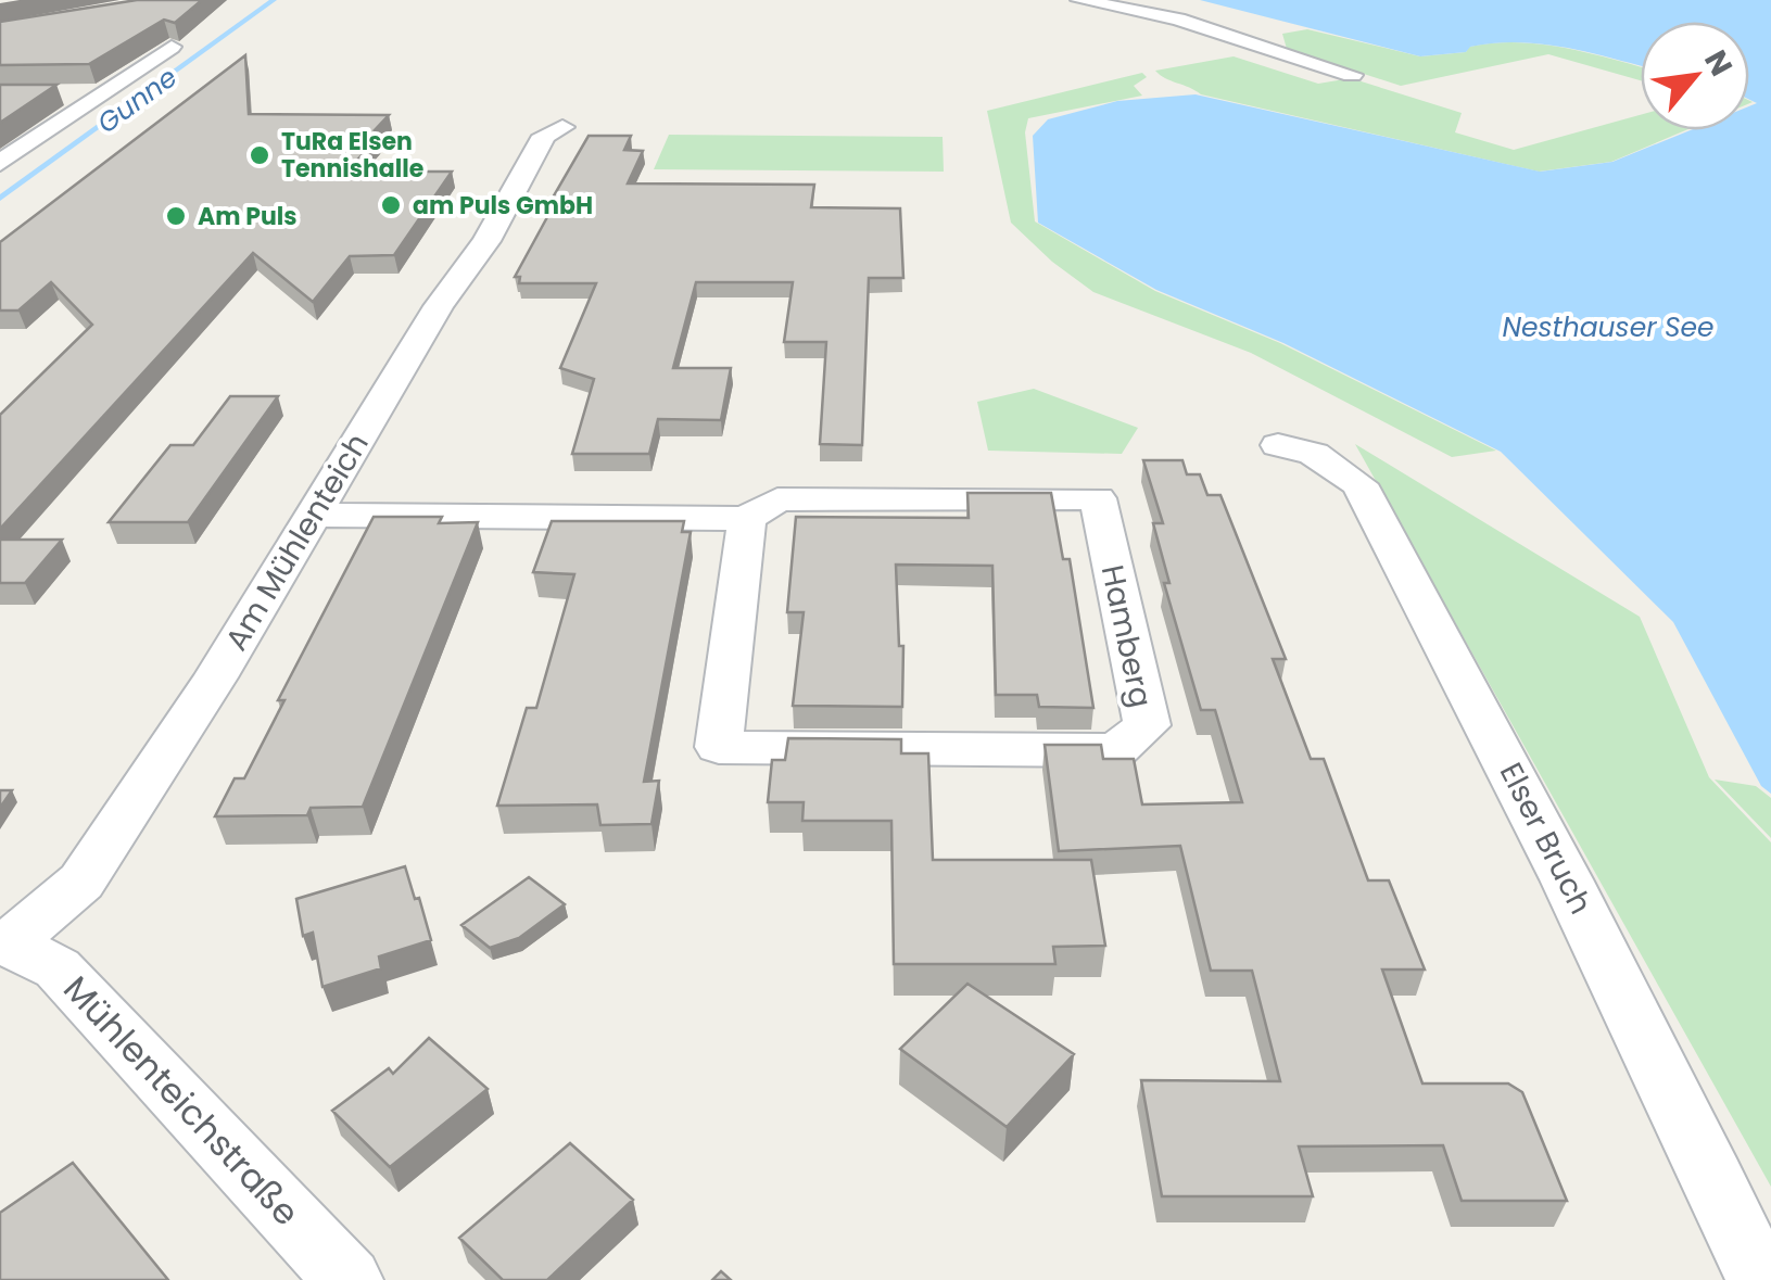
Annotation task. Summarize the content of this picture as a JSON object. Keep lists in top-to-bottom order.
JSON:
{
  "streets": {
    "street": [
      "Am Mühlenteich",
      "Hamberg",
      "Elser Bruch",
      "Mühlenteichstraße"
    ]
  },
  "crossings": [
    ["Am Mühlenteich", "Hamberg"],
    ["Am Mühlenteich", "Mühlenteichstraße"]
  ],
  "water": ["Gunne", "Nesthauser See"],
  "places": ["TuRa Elsen Tennishalle", "am Puls GmbH", "Am Puls"],
  "north": "top right"
}
